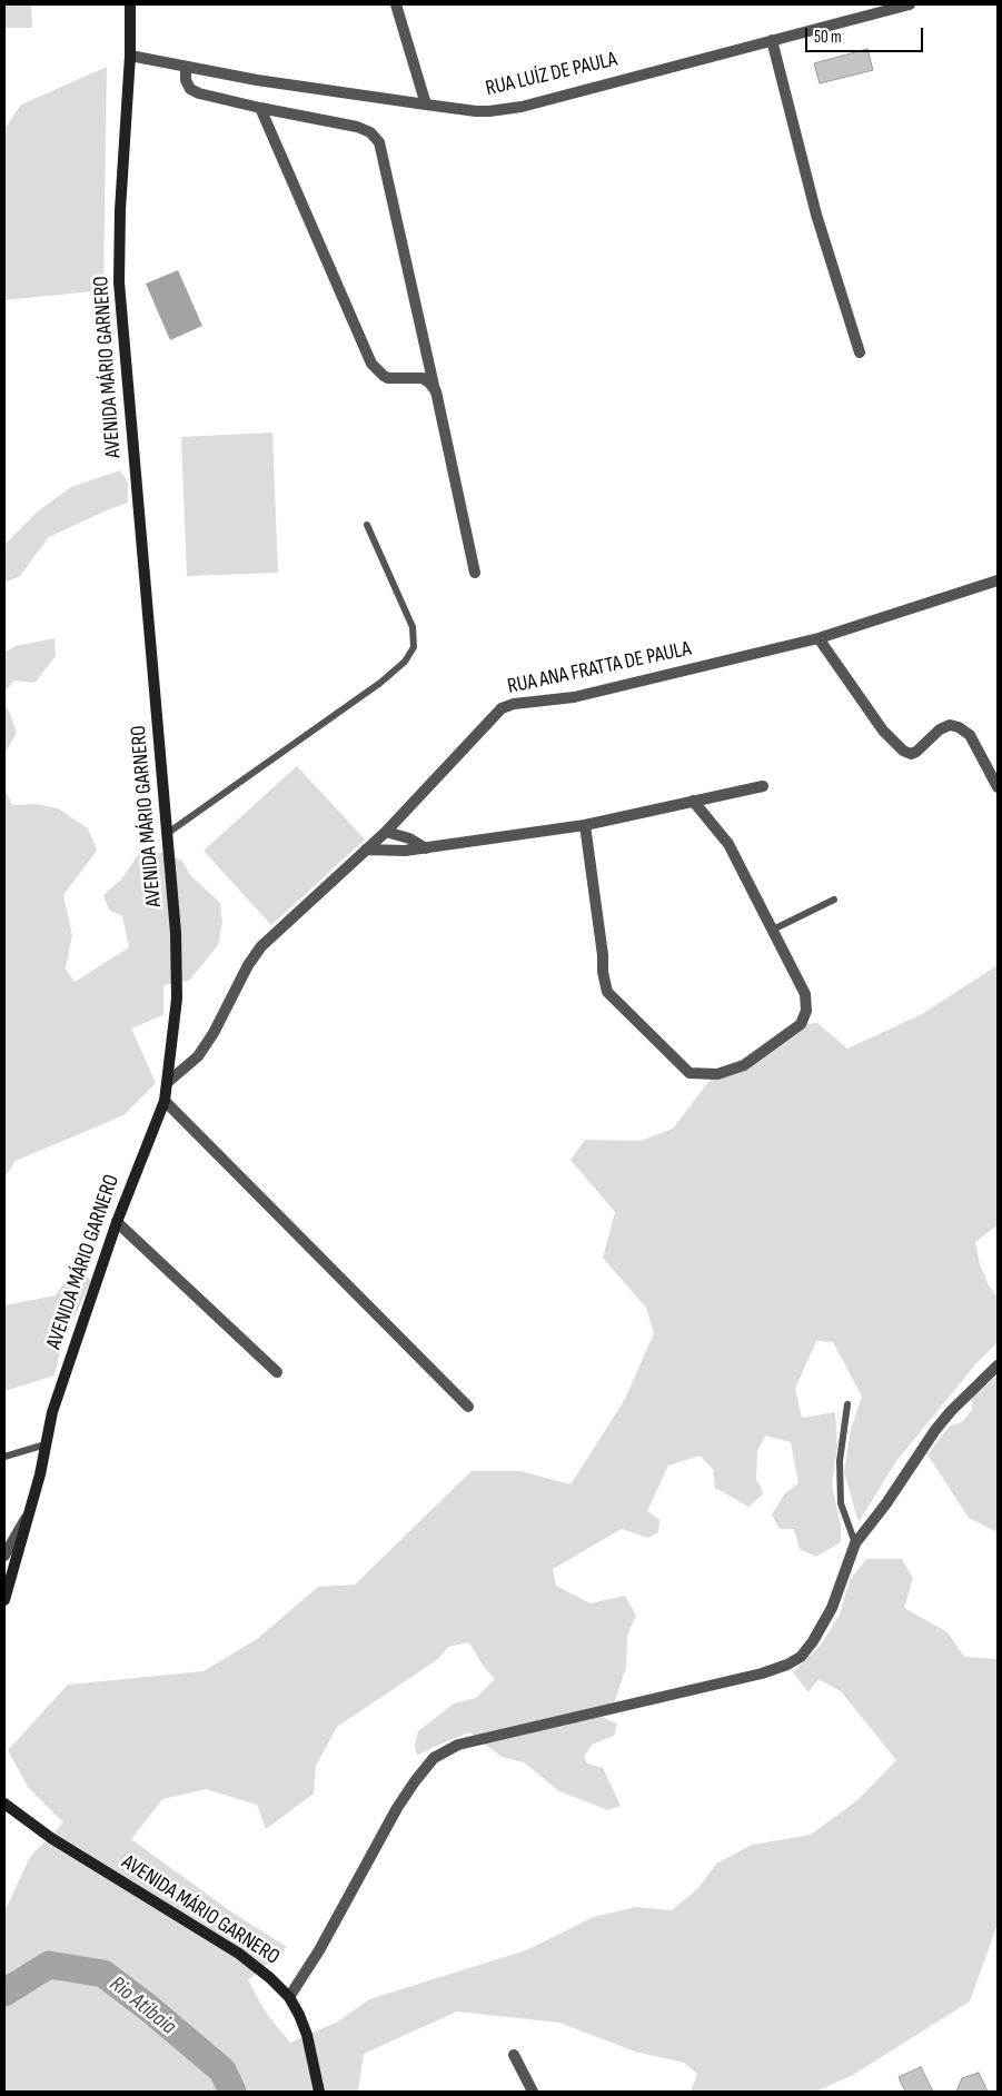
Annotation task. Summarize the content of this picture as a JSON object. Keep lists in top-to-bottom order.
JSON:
{
  "streets": {
    "main road": ["AVENIDA MÁRIO GARNERO"],
    "street": ["RUA LUÍZ DE PAULA", "RUA ANA FRATTA DE PAULA"]
  },
  "crossings": [
    ["RUA LUÍZ DE PAULA", "AVENIDA MÁRIO GARNERO"],
    ["AVENIDA MÁRIO GARNERO", "RUA ANA FRATTA DE PAULA"]
  ],
  "water": ["Rio Atibaia"],
  "scale_bar": "50 m"
}
